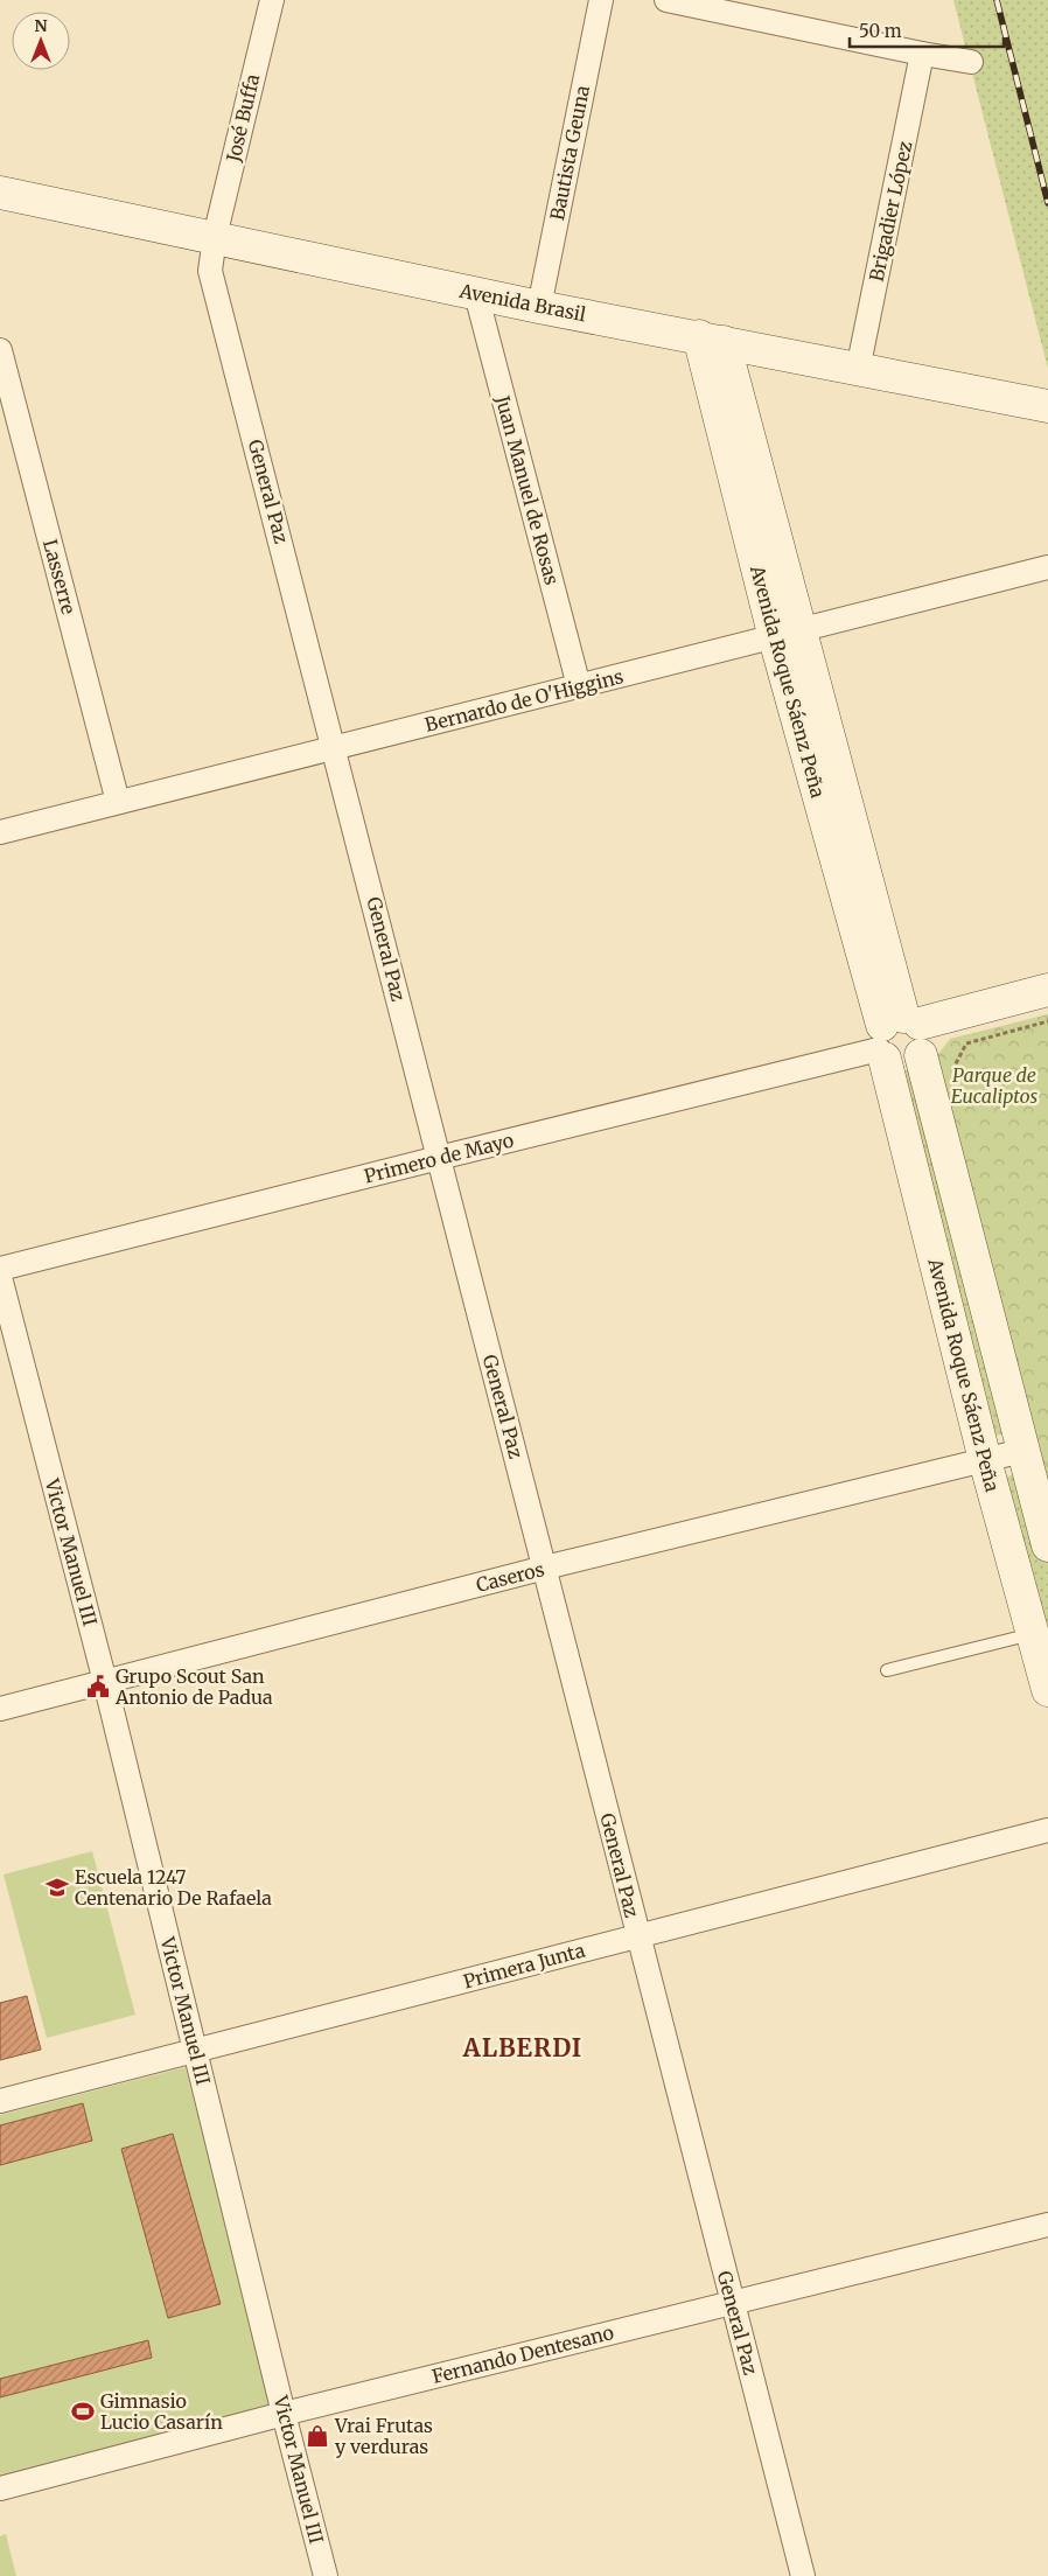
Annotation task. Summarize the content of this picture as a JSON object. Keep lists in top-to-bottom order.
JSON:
{
  "streets": {
    "street": [
      "José Buffa",
      "Bautista Geuna",
      "Brigadier López",
      "Avenida Brasil",
      "Juan Manuel de Rosas",
      "General Paz",
      "Lasserre",
      "Avenida Roque Sáenz Peña",
      "Bernardo de O'Higgins",
      "Primero de Mayo",
      "Victor Manuel III",
      "Caseros",
      "Primera Junta",
      "Fernando Dentesano"
    ]
  },
  "crossings": [
    ["José Buffa", "Avenida Brasil"],
    ["José Buffa", "General Paz"],
    ["Bautista Geuna", "Avenida Brasil"],
    ["Brigadier López", "Avenida Brasil"],
    ["Avenida Brasil", "Juan Manuel de Rosas"],
    ["Avenida Brasil", "General Paz"],
    ["Avenida Brasil", "Avenida Roque Sáenz Peña"],
    ["Juan Manuel de Rosas", "Bernardo de O'Higgins"],
    ["General Paz", "Bernardo de O'Higgins"],
    ["General Paz", "Primero de Mayo"],
    ["General Paz", "Caseros"],
    ["General Paz", "Primera Junta"],
    ["General Paz", "Fernando Dentesano"],
    ["Lasserre", "Bernardo de O'Higgins"],
    ["Avenida Roque Sáenz Peña", "Bernardo de O'Higgins"],
    ["Avenida Roque Sáenz Peña", "Primero de Mayo"],
    ["Avenida Roque Sáenz Peña", "Caseros"],
    ["Victor Manuel III", "Caseros"],
    ["Victor Manuel III", "Primera Junta"],
    ["Victor Manuel III", "Fernando Dentesano"]
  ],
  "districts": ["ALBERDI"],
  "parks": ["Parque de Eucaliptos"],
  "places": {
    "public building": ["Grupo Scout San Antonio de Padua"],
    "school or university": ["Escuela 1247 Centenario De Rafaela"],
    "sports": ["Gimnasio Lucio Casarín"],
    "shop": ["Vrai Frutas y verduras"]
  },
  "scale_bar": "50 m",
  "north": "top"
}
